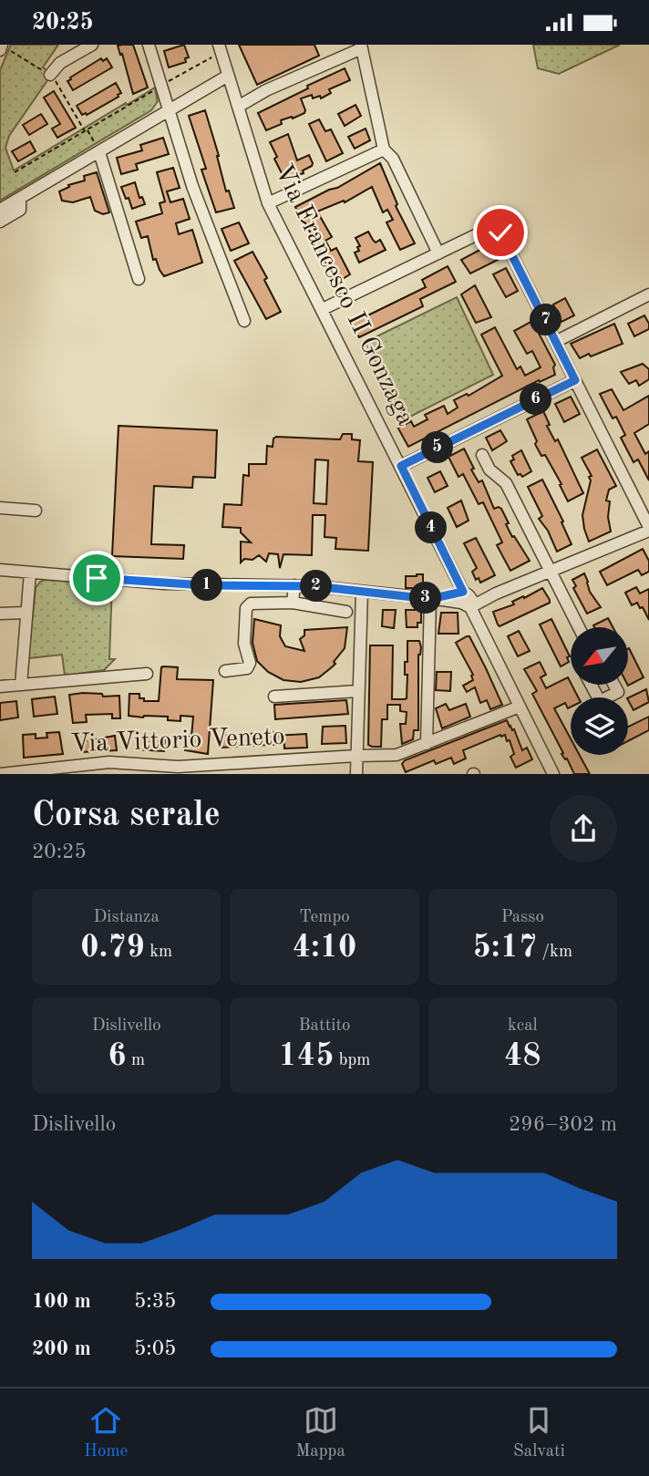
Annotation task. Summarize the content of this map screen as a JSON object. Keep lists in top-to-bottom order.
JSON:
{
  "streets": {
    "street": ["Via Francesco II Gonzaga", "Via Vittorio Veneto"]
  },
  "crossings": [
    ["Via Francesco II Gonzaga", "Via Vittorio Veneto"]
  ],
  "north": "bottom left",
  "page": {
    "status": "20:25",
    "pins": [
      "7",
      "6",
      "5",
      "4",
      "1",
      "2",
      "3"
    ],
    "heading": ["Corsa serale", "20:25"],
    "stats": [
      ["Distanza", "0.79 km"],
      ["Tempo", "4:10"],
      ["Passo", "5:17 /km"],
      ["Dislivello", "6 m"],
      ["Battito", "145 bpm"],
      ["kcal", "48"]
    ],
    "chart": ["Dislivello", "296–302 m"],
    "list": [
      {
        "name": "100 m",
        "note": "5:35"
      },
      {
        "name": "200 m",
        "note": "5:05"
      }
    ],
    "tabs": ["Home", "Mappa", "Salvati"]
  }
}
